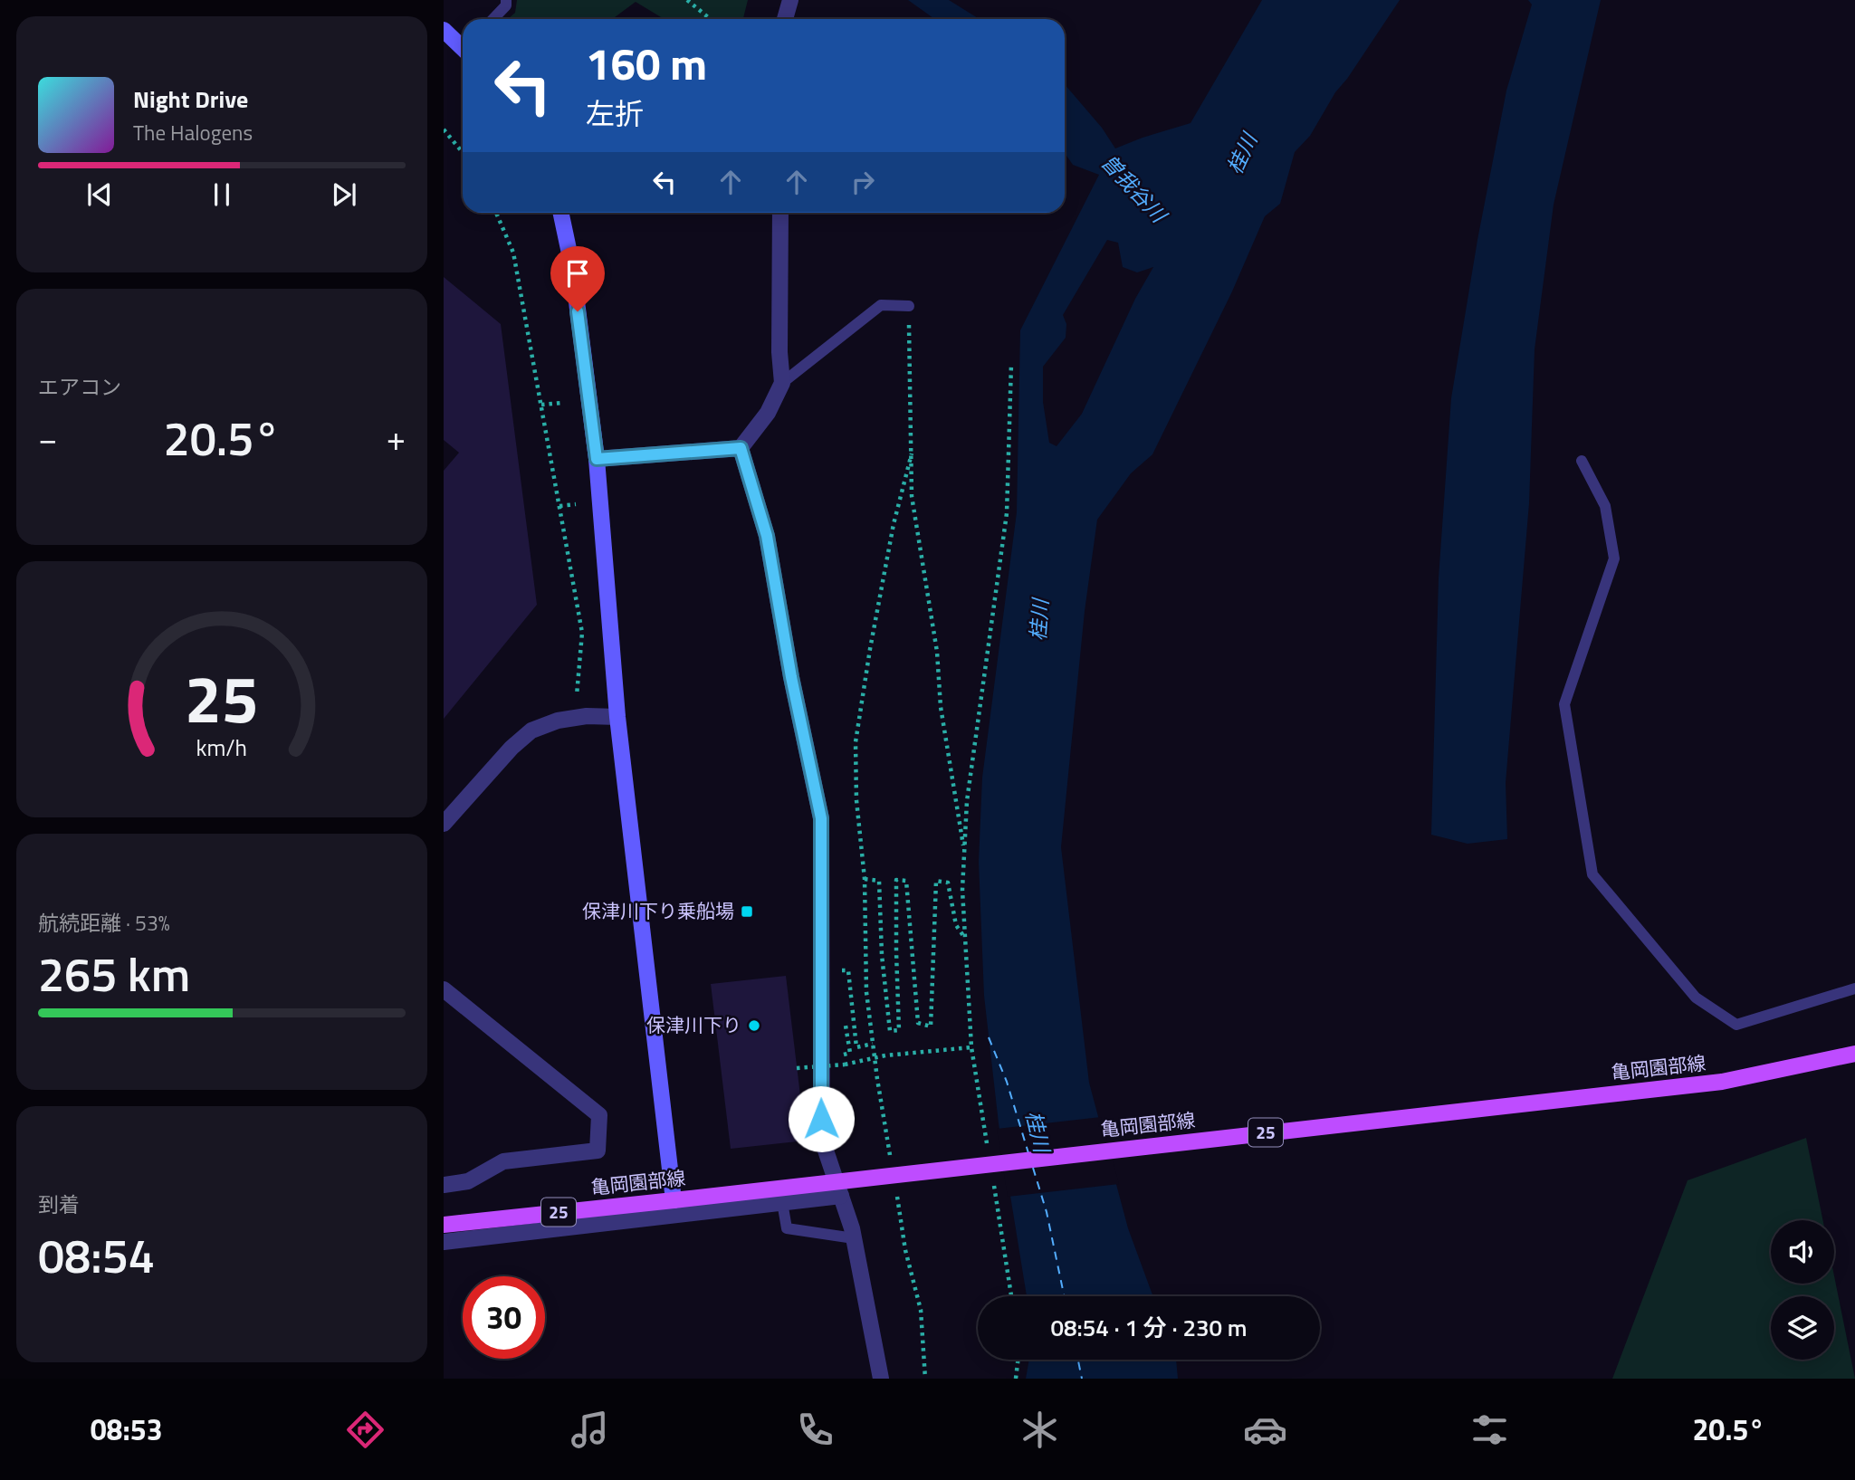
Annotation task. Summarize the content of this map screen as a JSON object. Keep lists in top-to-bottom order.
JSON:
{
  "streets": {
    "main road": ["亀岡園部線", "25"]
  },
  "water": ["桂川", "曽我谷川"],
  "places": {
    "transit": ["保津川下り乗船場"],
    "other": ["保津川下り"]
  },
  "page": {
    "turn": ["160 m", "左折"],
    "song": ["Night Drive", "The Halogens"],
    "tile": [
      "エアコン",
      ["航続距離 · 53%", "265 km"],
      ["到着", "08:54"]
    ],
    "heat": ["−", "20.5°", "+"],
    "limit": "30",
    "trip": "08:54 · 1 分 · 230 m",
    "tabs": ["08:53", "20.5°"],
    "gauge": ["25", "km/h"]
  }
}
